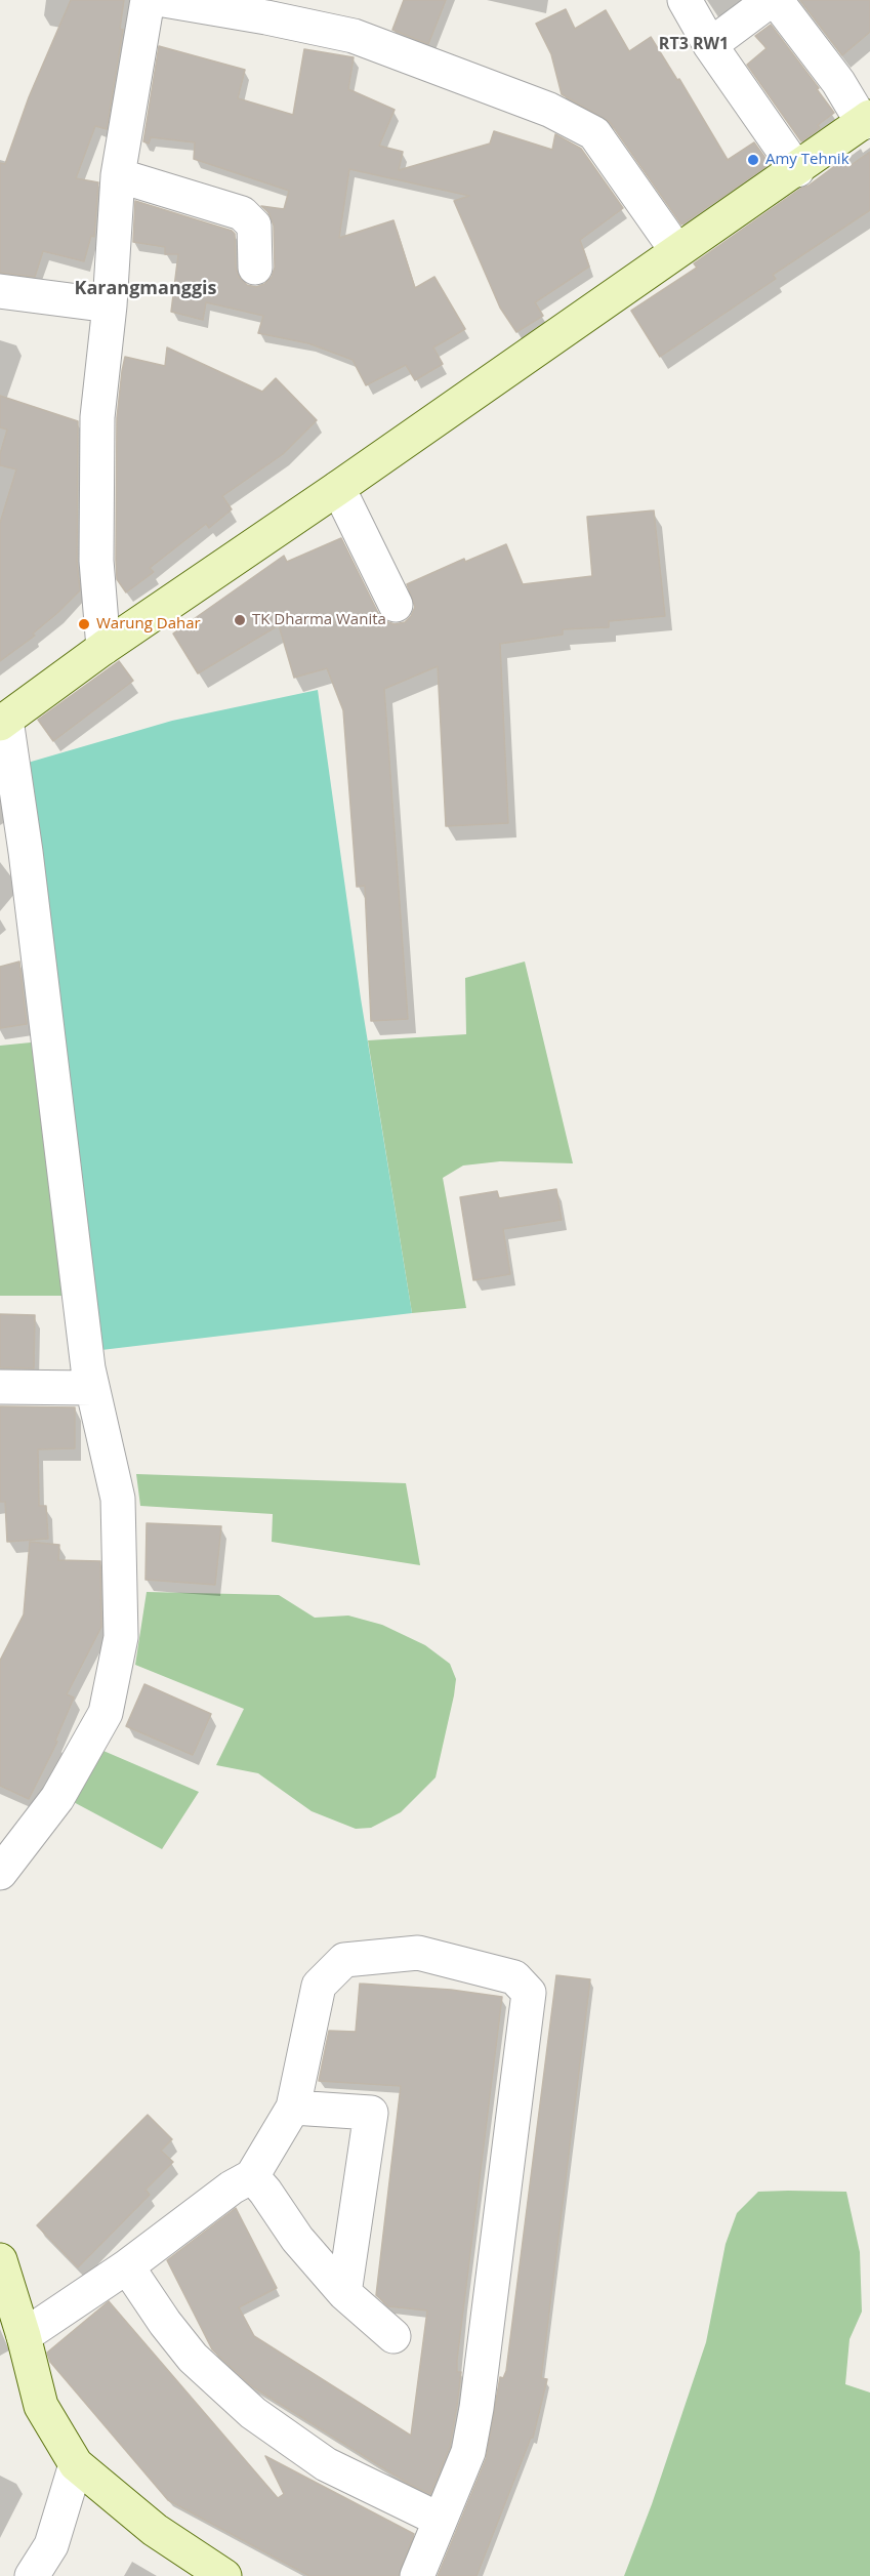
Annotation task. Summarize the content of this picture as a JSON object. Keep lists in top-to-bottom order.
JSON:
{
  "districts": ["RT3 RW1", "Karangmanggis"],
  "places": ["Amy Tehnik", "TK Dharma Wanita", "Warung Dahar"]
}
